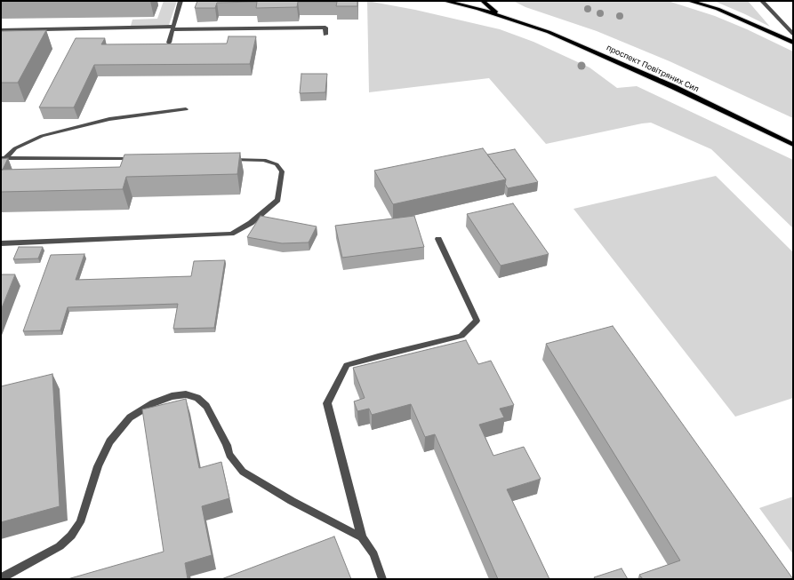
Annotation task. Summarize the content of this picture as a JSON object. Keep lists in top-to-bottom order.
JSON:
{
  "streets": {
    "main road": ["проспект Повітряних Сил"]
  }
}
